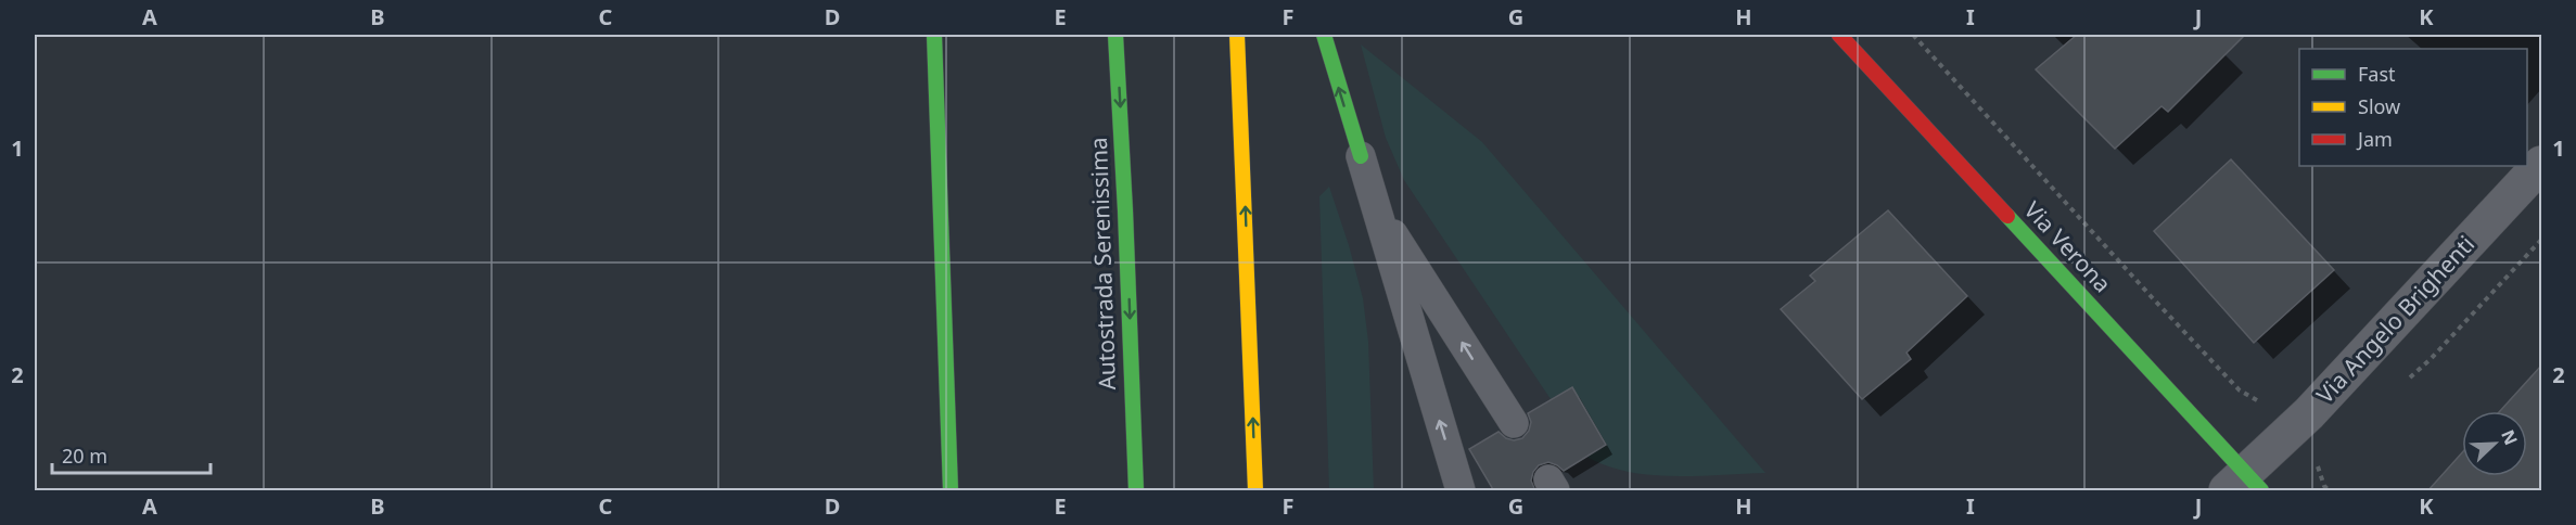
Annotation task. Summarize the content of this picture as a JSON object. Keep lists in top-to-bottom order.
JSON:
{
  "streets": {
    "main road": ["Via Verona", "Autostrada Serenissima"],
    "street": ["Via Angelo Brighenti"]
  },
  "crossings": [
    ["Via Verona", "Via Angelo Brighenti"]
  ],
  "legend": ["Fast", "Slow", "Jam"],
  "scale_bar": "20 m",
  "north": "top right",
  "grid": {
    "columns": [
      "A",
      "B",
      "C",
      "D",
      "E",
      "F",
      "G",
      "H",
      "I",
      "J",
      "K"
    ],
    "rows": ["1", "2"]
  }
}
